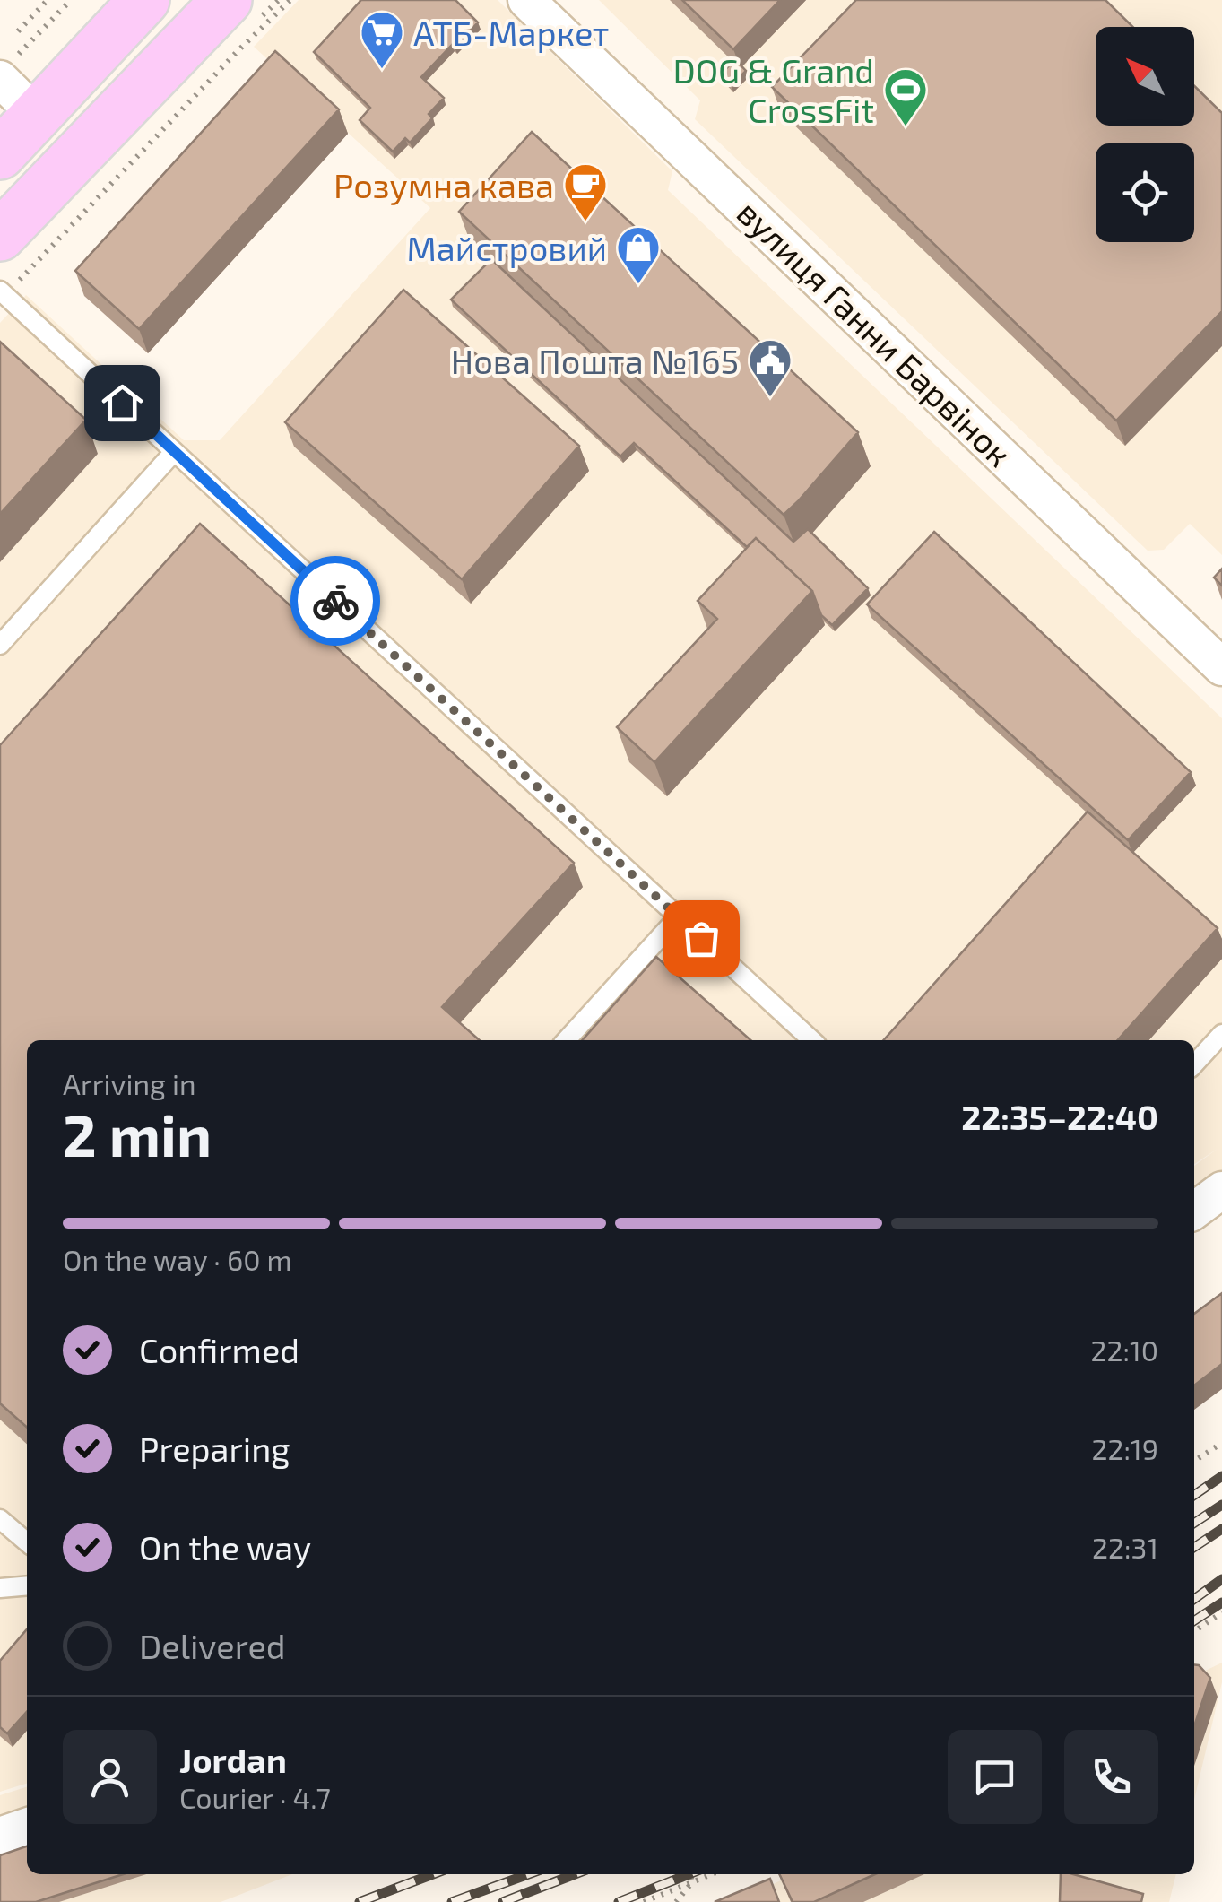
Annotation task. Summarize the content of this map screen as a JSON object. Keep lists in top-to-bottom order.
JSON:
{
  "streets": {
    "street": ["вулиця Ганни Барвінок"]
  },
  "places": {
    "supermarket": ["АТБ-Маркет"],
    "sports": ["DOG & Grand CrossFit"],
    "cafe": ["Розумна кава"],
    "shop": ["Майстровий"],
    "public building": ["Нова Пошта №165"]
  },
  "north": "top left",
  "page": {
    "heading": ["2 min", "Arriving in", "22:35–22:40"],
    "panel": ["Jordan", "Courier · 4.7"],
    "bar": "On the way · 60 m",
    "list": [
      ["Confirmed", "22:10"],
      ["Preparing", "22:19"],
      ["On the way", "22:31"],
      "Delivered"
    ]
  }
}
